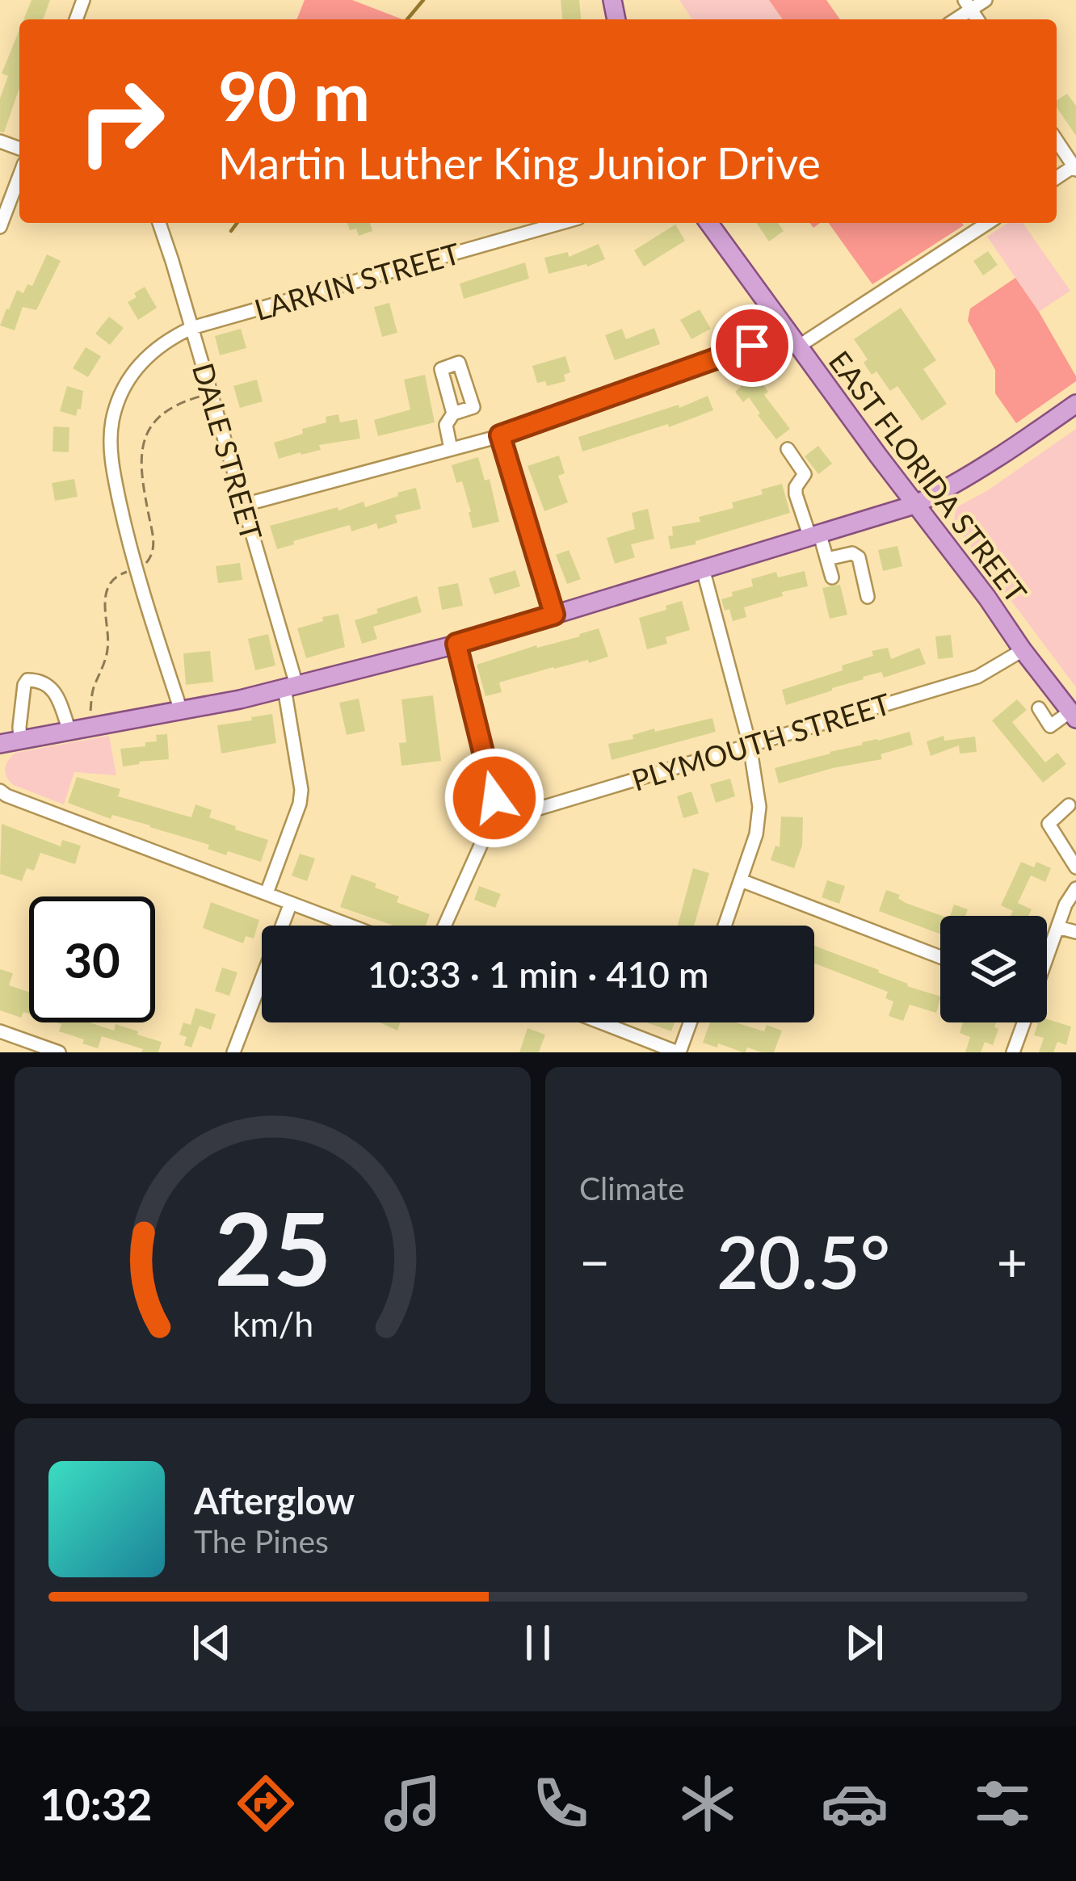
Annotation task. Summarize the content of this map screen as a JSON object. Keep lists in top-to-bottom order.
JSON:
{
  "streets": {
    "main road": ["EAST FLORIDA STREET"],
    "street": ["LARKIN STREET", "DALE STREET", "PLYMOUTH STREET"]
  },
  "crossings": [
    ["LARKIN STREET", "DALE STREET"],
    ["EAST FLORIDA STREET", "PLYMOUTH STREET"]
  ],
  "page": {
    "turn": ["90 m", "Martin Luther King Junior Drive"],
    "limit": "30",
    "trip": "10:33 · 1 min · 410 m",
    "tile": "Climate",
    "heat": ["−", "20.5°", "+"],
    "song": ["Afterglow", "The Pines"],
    "tabs": "10:32",
    "gauge": ["25", "km/h"]
  }
}
